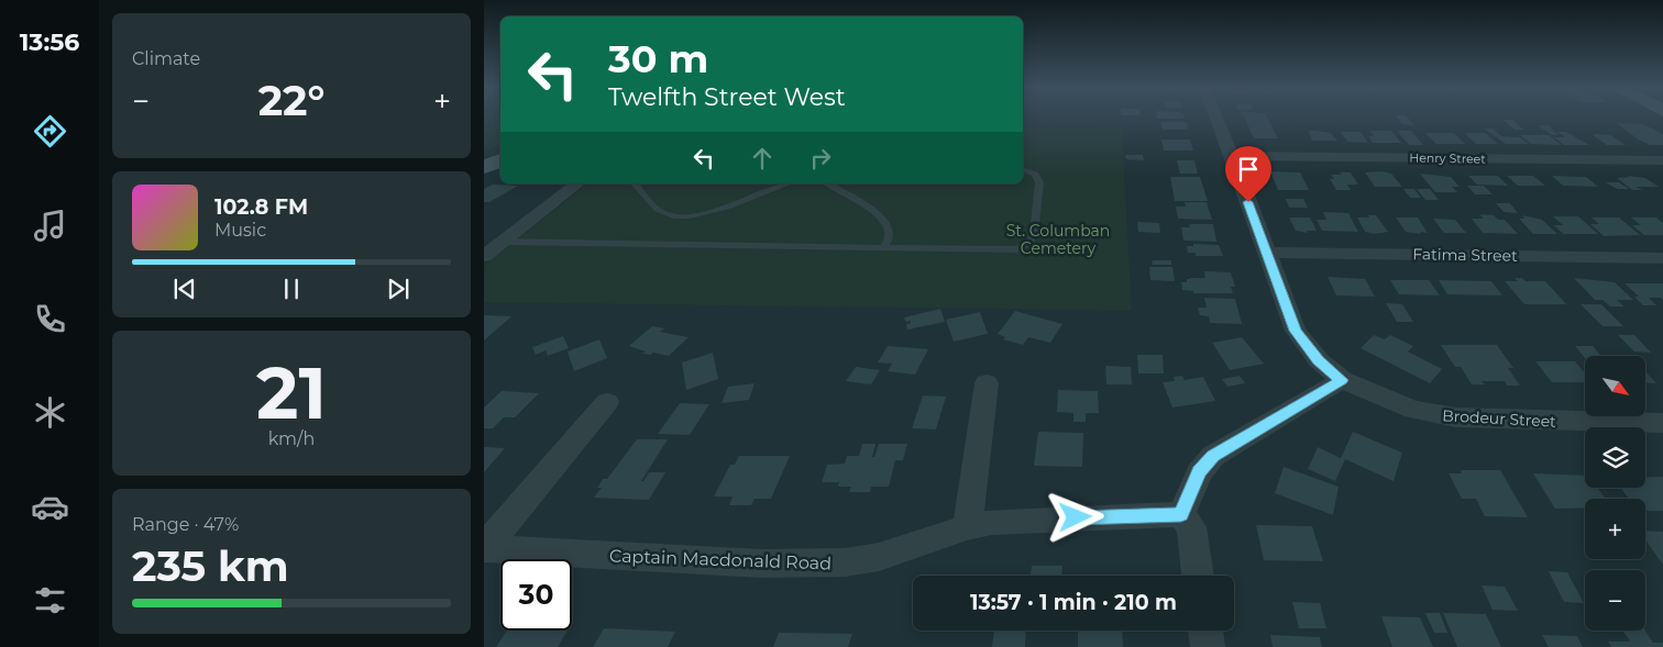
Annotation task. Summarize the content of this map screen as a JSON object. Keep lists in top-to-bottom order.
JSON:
{
  "streets": {
    "street": [
      "Henry Street",
      "Fatima Street",
      "Brodeur Street",
      "Captain Macdonald Road"
    ]
  },
  "crossings": [
    ["Henry Street", "Brodeur Street"],
    ["Fatima Street", "Brodeur Street"]
  ],
  "parks": ["St. Columban Cemetery"],
  "north": "bottom right",
  "page": {
    "tabs": "13:56",
    "tile": [
      "Climate",
      ["21", "km/h"],
      ["Range · 47%", "235 km"]
    ],
    "turn": ["30 m", "Twelfth Street West"],
    "heat": ["−", "22°", "+"],
    "song": ["102.8 FM", "Music"],
    "map_buttons": ["+", "−"],
    "limit": "30",
    "trip": "13:57 · 1 min · 210 m"
  }
}
